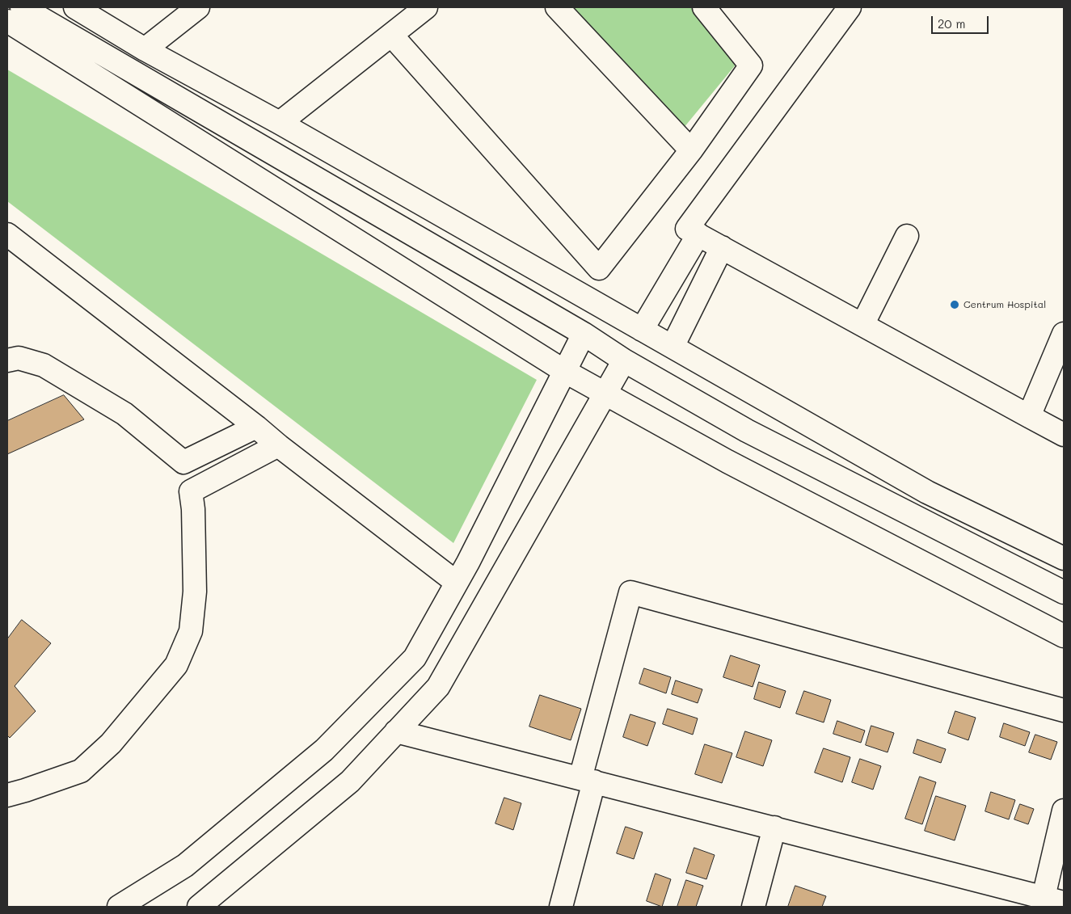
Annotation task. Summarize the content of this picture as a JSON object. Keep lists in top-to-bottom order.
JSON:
{
  "places": ["Centrum Hospital"],
  "scale_bar": "20 m"
}
